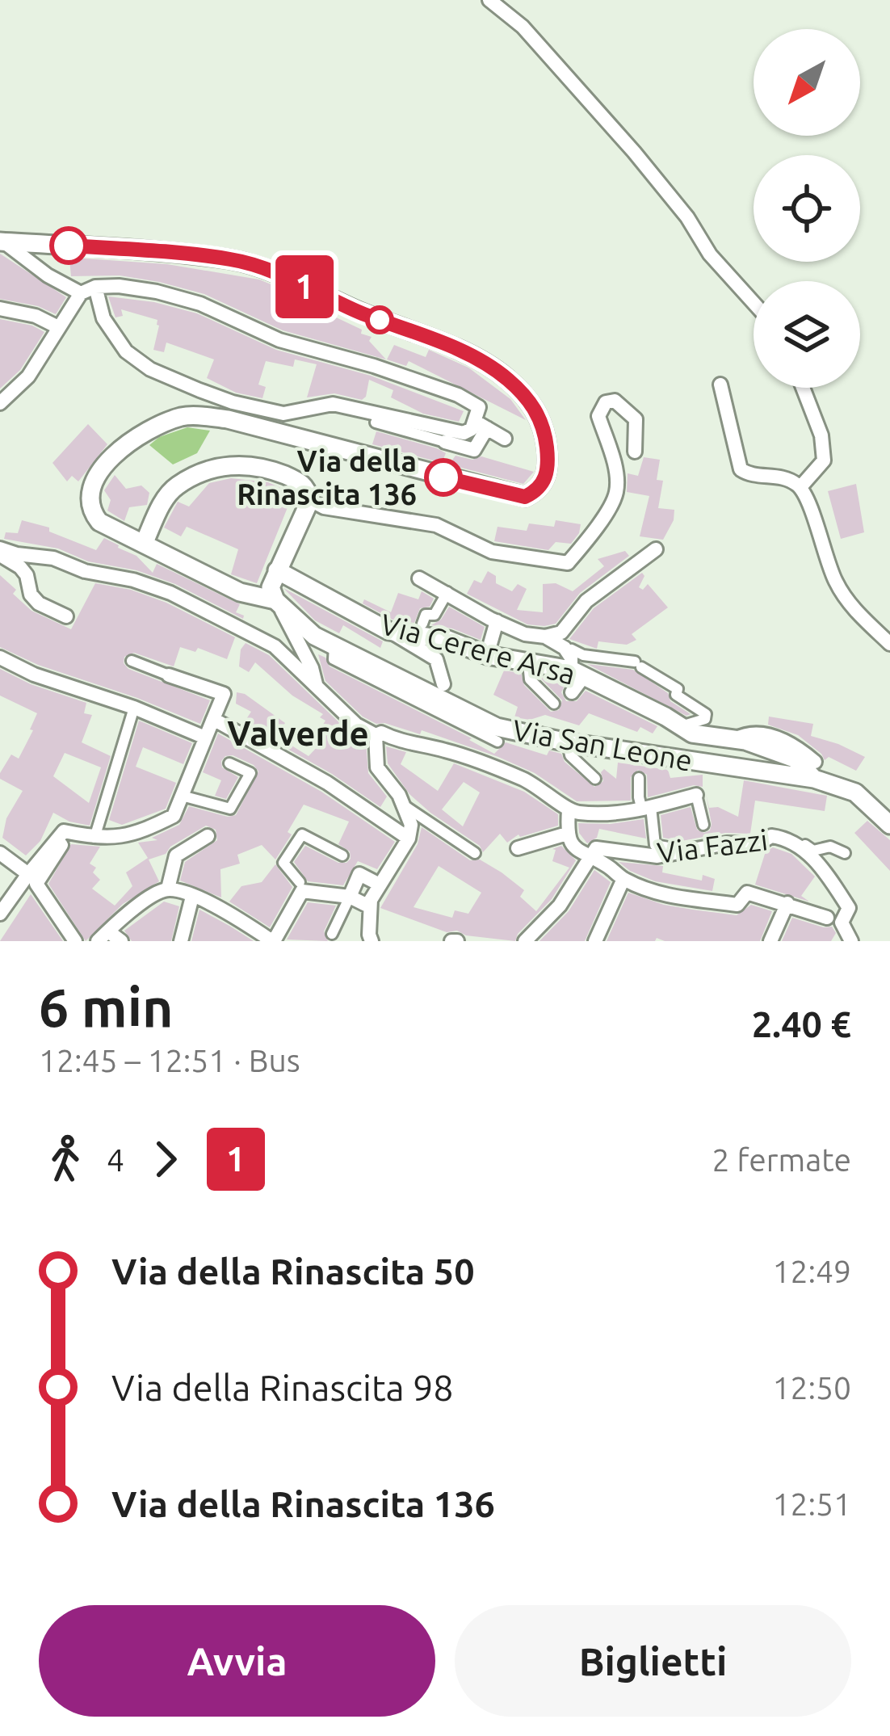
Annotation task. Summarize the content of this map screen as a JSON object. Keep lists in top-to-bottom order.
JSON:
{
  "streets": {
    "street": ["Via Cerere Arsa", "Via San Leone", "Via Fazzi"]
  },
  "crossings": [
    ["Via Cerere Arsa", "Via San Leone"]
  ],
  "districts": ["Valverde"],
  "places": ["Via della Rinascita 136"],
  "lines": ["bus line 1"],
  "north": "bottom left",
  "page": {
    "on_map": "1",
    "heading": ["6 min", "12:45 – 12:51 · Bus", "2.40 €"],
    "legs": ["4", "1", "2 fermate"],
    "list": [
      {
        "name": "Via della Rinascita 50",
        "value": "12:49"
      },
      {
        "name": "Via della Rinascita 98",
        "value": "12:50"
      },
      {
        "name": "Via della Rinascita 136",
        "value": "12:51"
      }
    ],
    "buttons": ["Avvia", "Biglietti"]
  }
}
